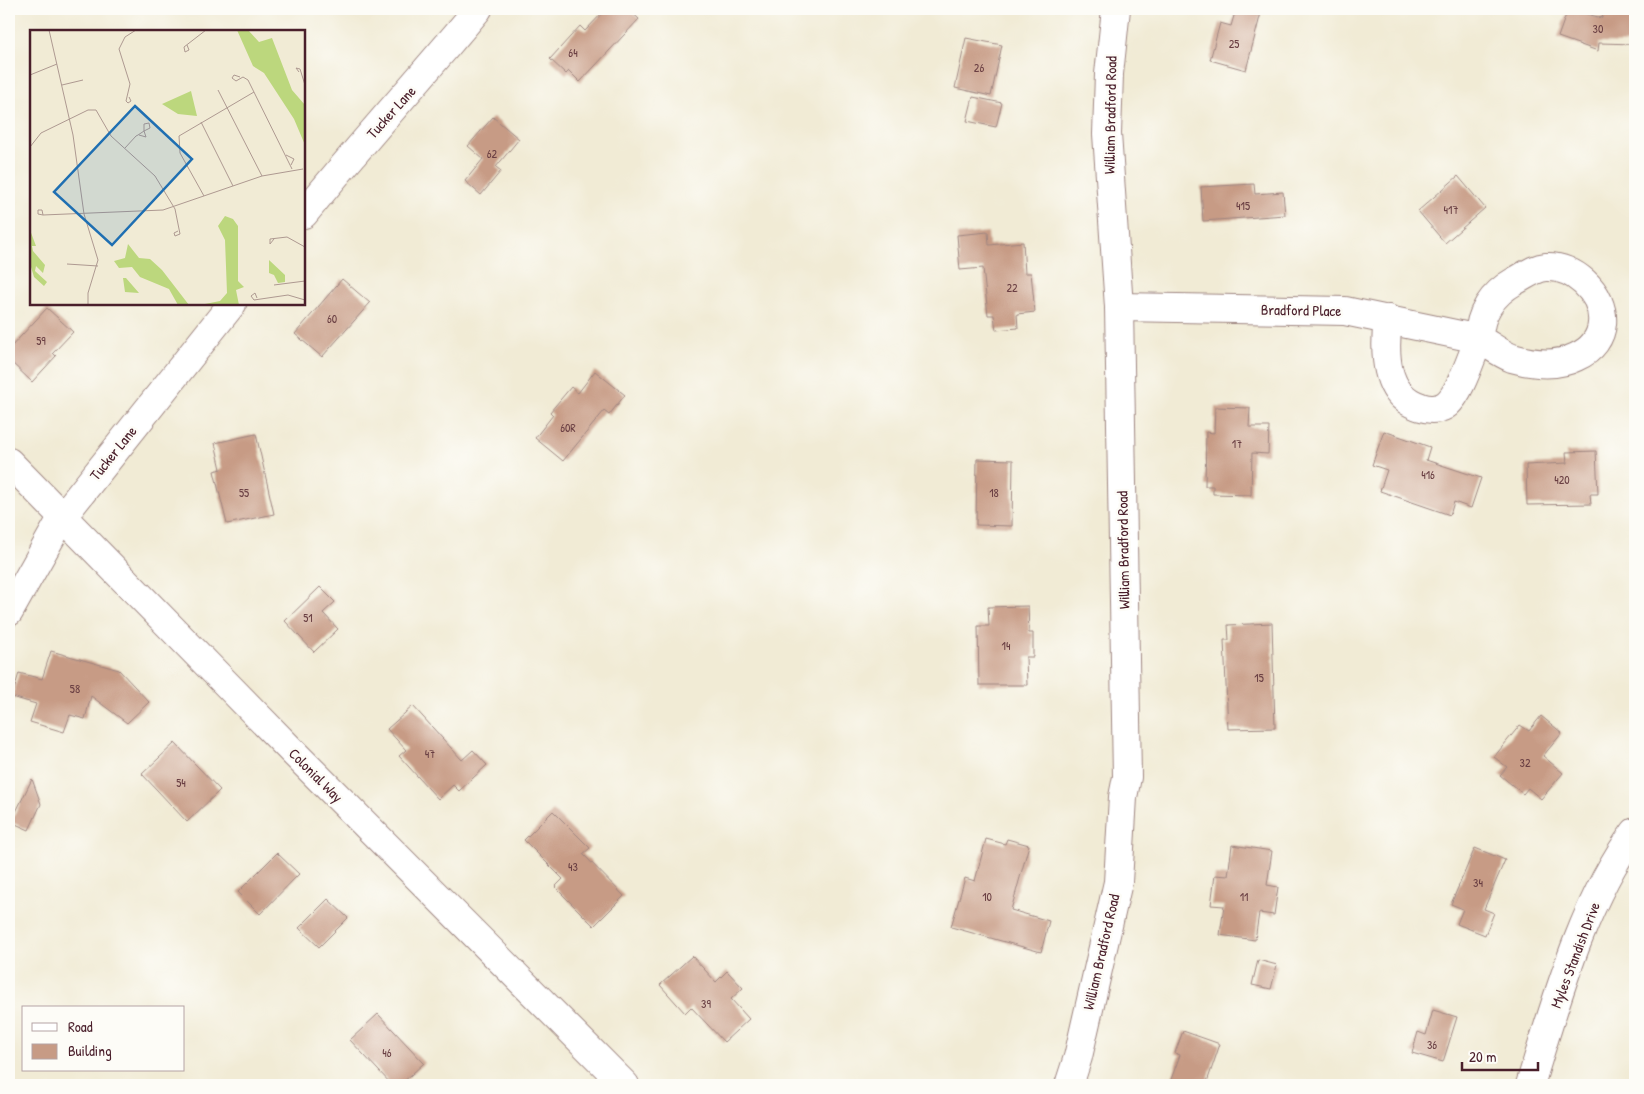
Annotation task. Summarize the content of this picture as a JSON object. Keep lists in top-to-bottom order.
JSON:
{
  "streets": {
    "street": [
      "Tucker Lane",
      "William Bradford Road",
      "Bradford Place",
      "Colonial Way",
      "Myles Standish Drive"
    ]
  },
  "crossings": [
    ["Tucker Lane", "Colonial Way"],
    ["William Bradford Road", "Bradford Place"]
  ],
  "house_numbers": [
    "30",
    "25",
    "64",
    "26",
    "62",
    "415",
    "417",
    "22",
    "60",
    "59",
    "60R",
    "17",
    "416",
    "420",
    "55",
    "18",
    "51",
    "14",
    "15",
    "58",
    "47",
    "32",
    "54",
    "43",
    "34",
    "10",
    "11",
    "39",
    "36",
    "46"
  ],
  "legend": ["Road", "Building"],
  "scale_bar": "20 m"
}
